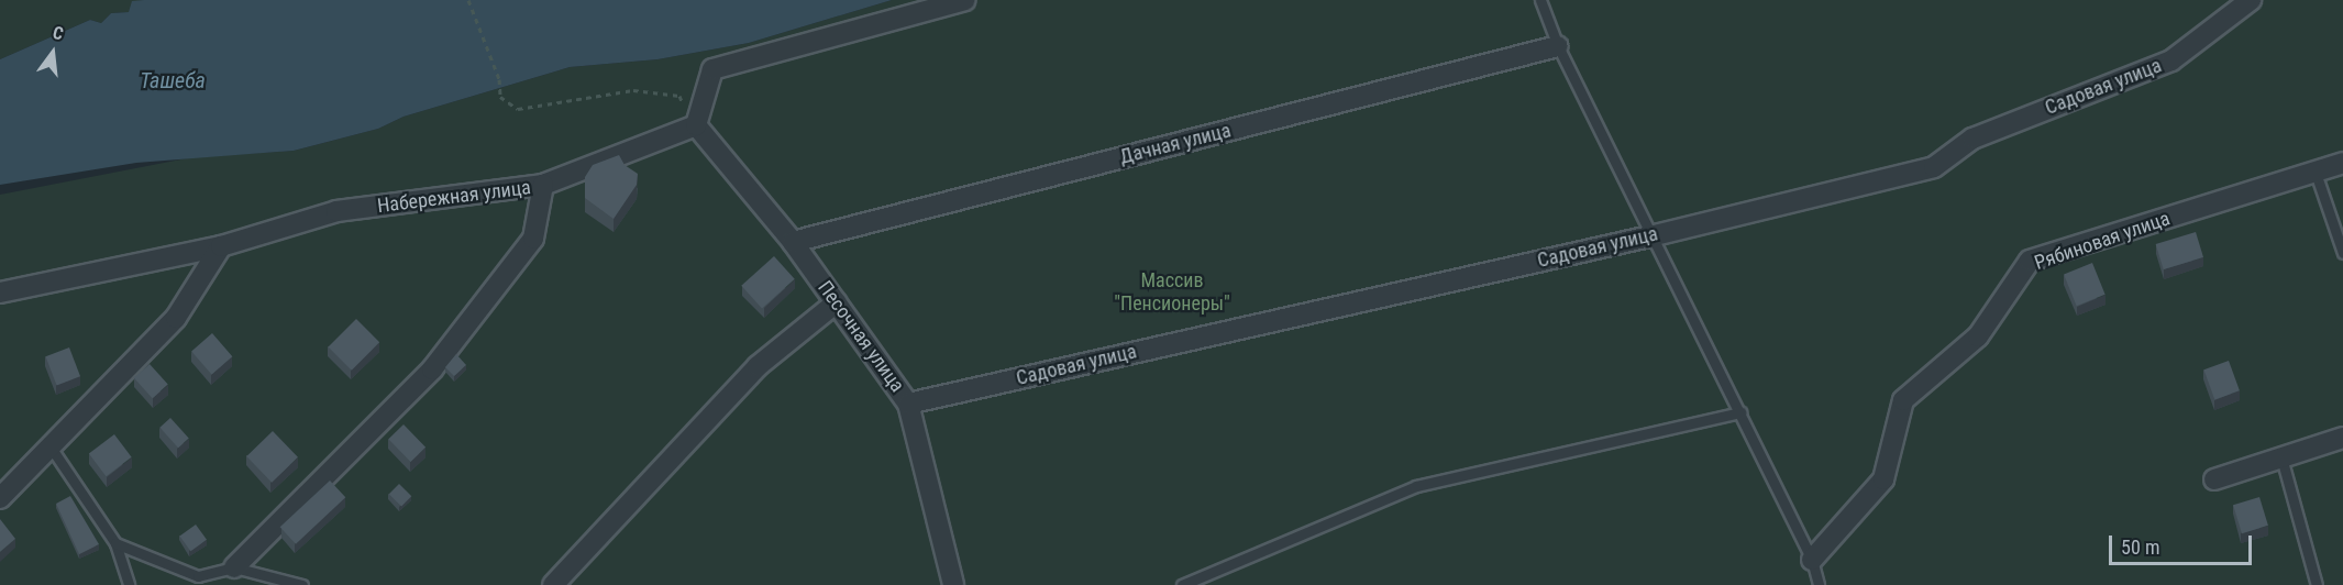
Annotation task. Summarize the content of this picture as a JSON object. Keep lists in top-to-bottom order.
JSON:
{
  "streets": {
    "street": [
      "Садовая улица",
      "Дачная улица",
      "Набережная улица",
      "Рябиновая улица",
      "Песочная улица"
    ]
  },
  "crossings": [
    ["Садовая улица", "Песочная улица"],
    ["Дачная улица", "Песочная улица"],
    ["Набережная улица", "Песочная улица"]
  ],
  "water": ["Ташеба"],
  "parks": ["Массив \"Пенсионеры\""],
  "scale_bar": "50 m",
  "north": "top"
}
